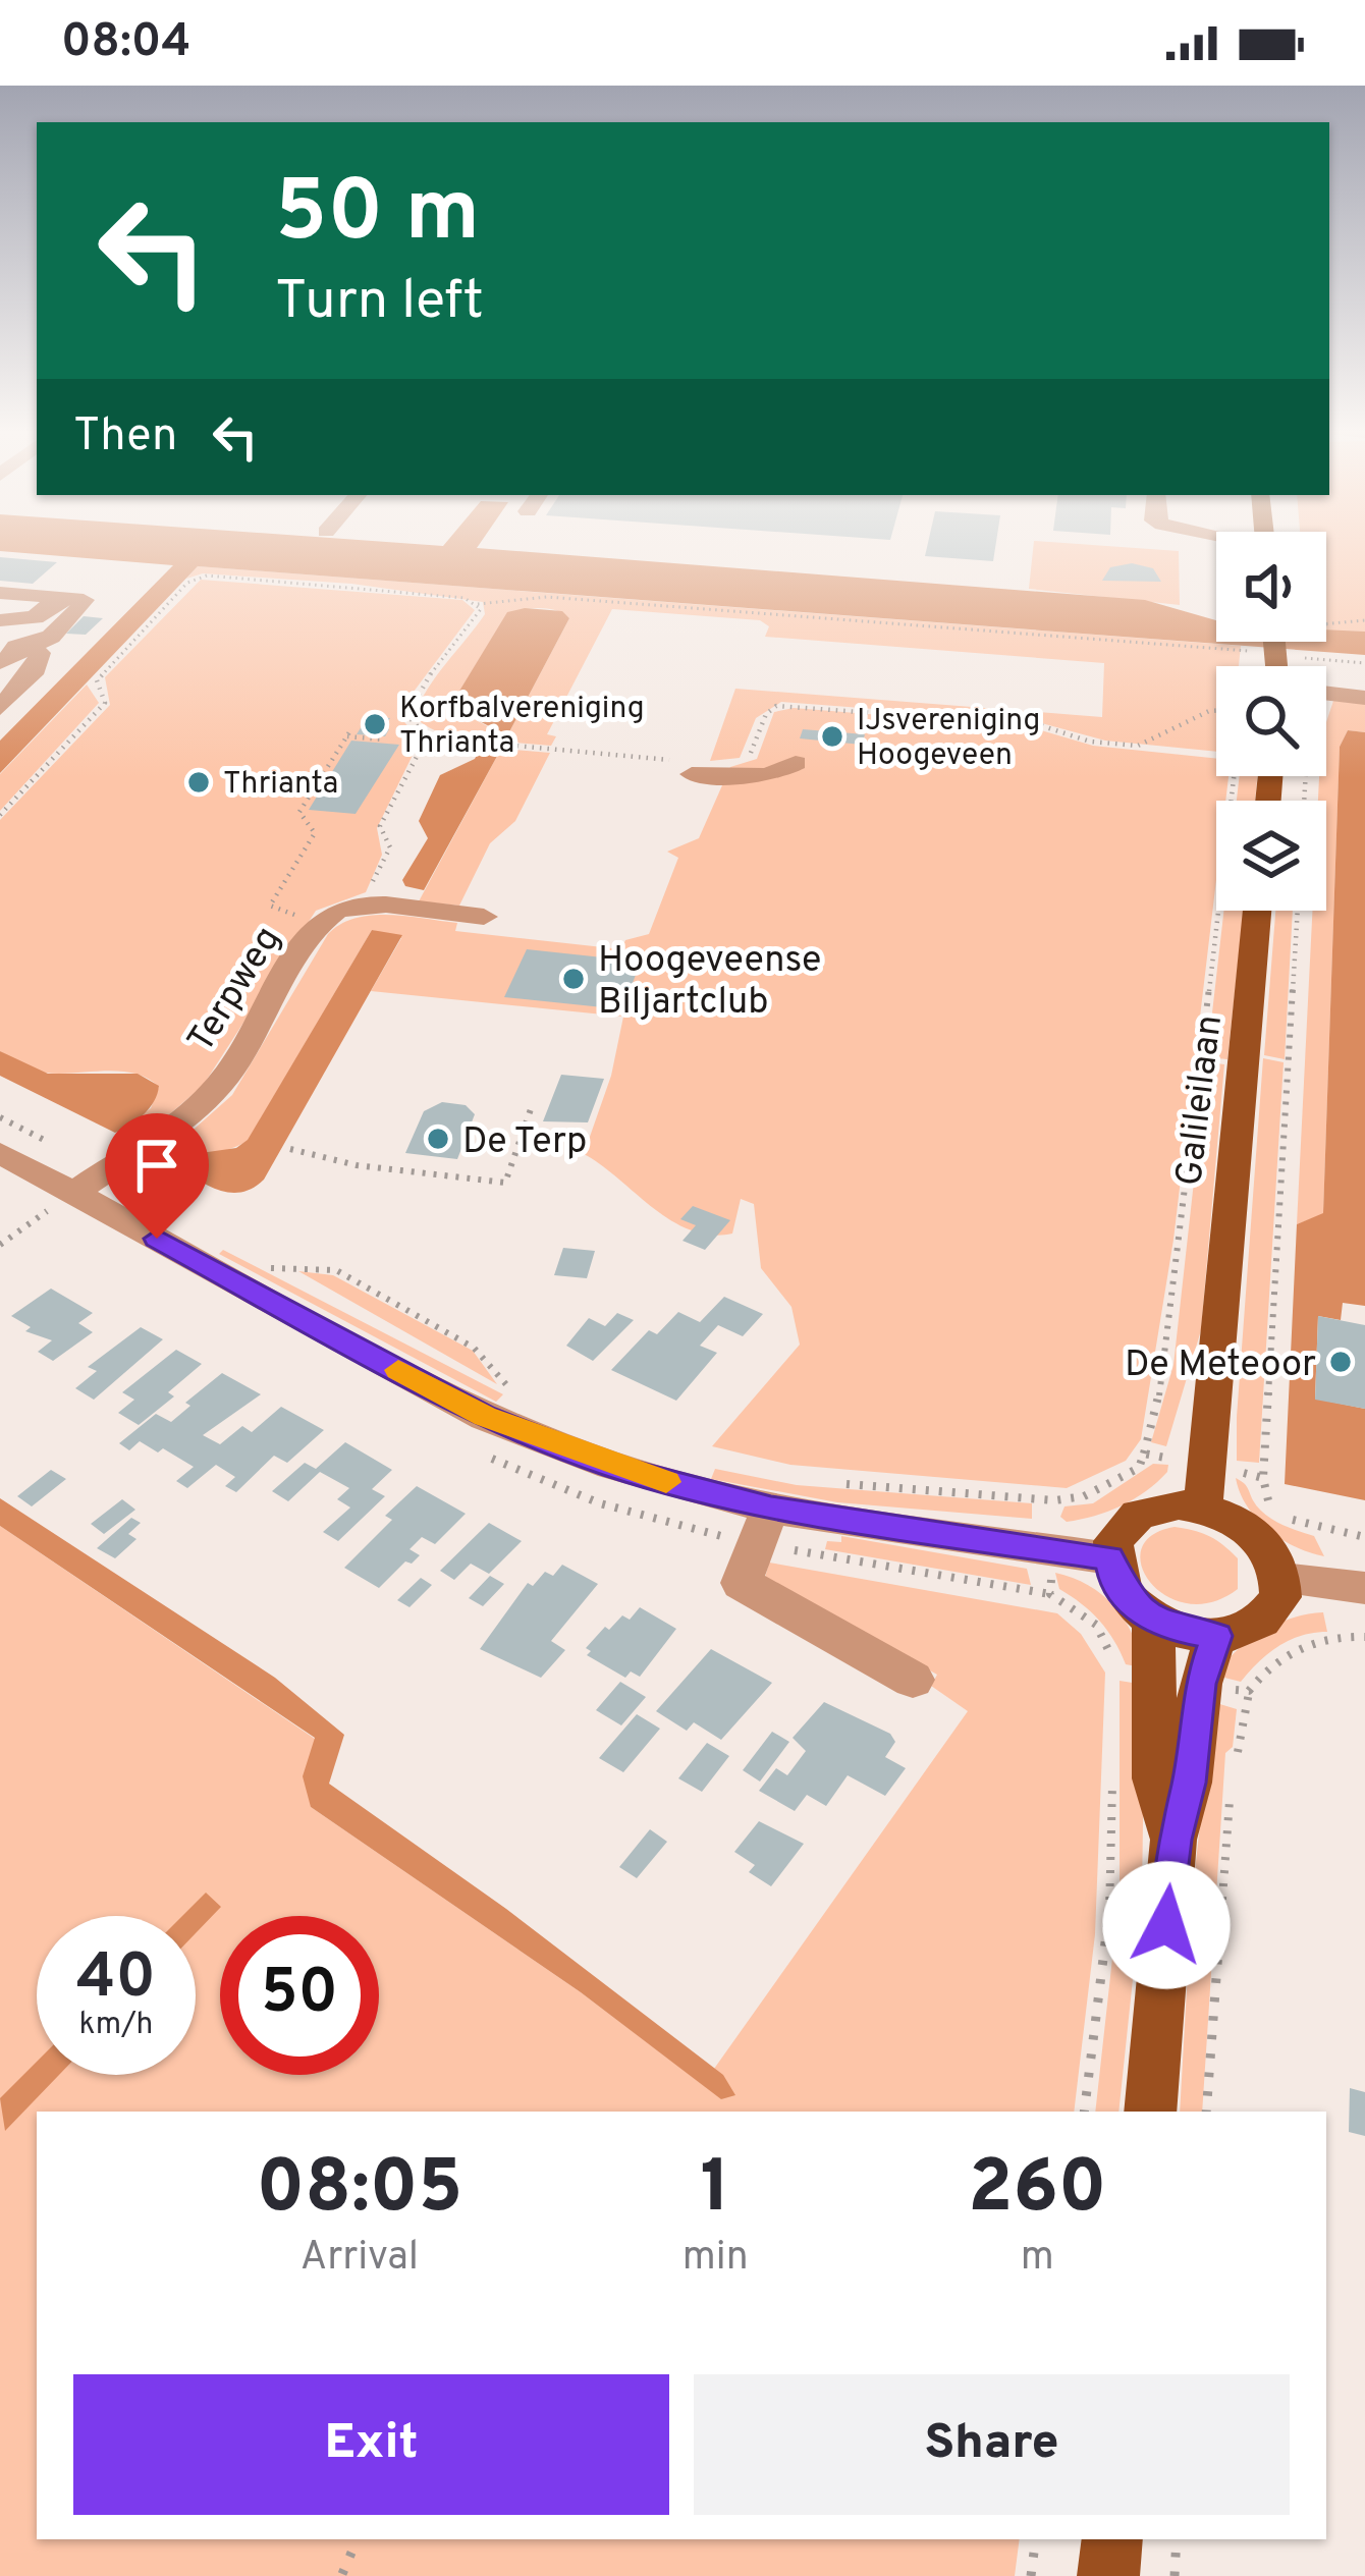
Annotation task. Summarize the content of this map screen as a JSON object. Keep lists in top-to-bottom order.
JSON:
{
  "streets": {
    "main road": ["Galileilaan"],
    "street": ["Terpweg"]
  },
  "places": [
    "Korfbalvereniging Thrianta",
    "IJsvereniging Hoogeveen",
    "Thrianta",
    "Hoogeveense Biljartclub",
    "De Terp",
    "De Meteoor"
  ],
  "page": {
    "status": "08:04",
    "turn": ["50 m", "Turn left"],
    "then": "Then",
    "speed": "40 km/h",
    "limit": "50",
    "eta": [
      "08:05",
      "Arrival",
      "1",
      "min",
      "260",
      "m"
    ],
    "buttons": ["Exit", "Share"]
  }
}
